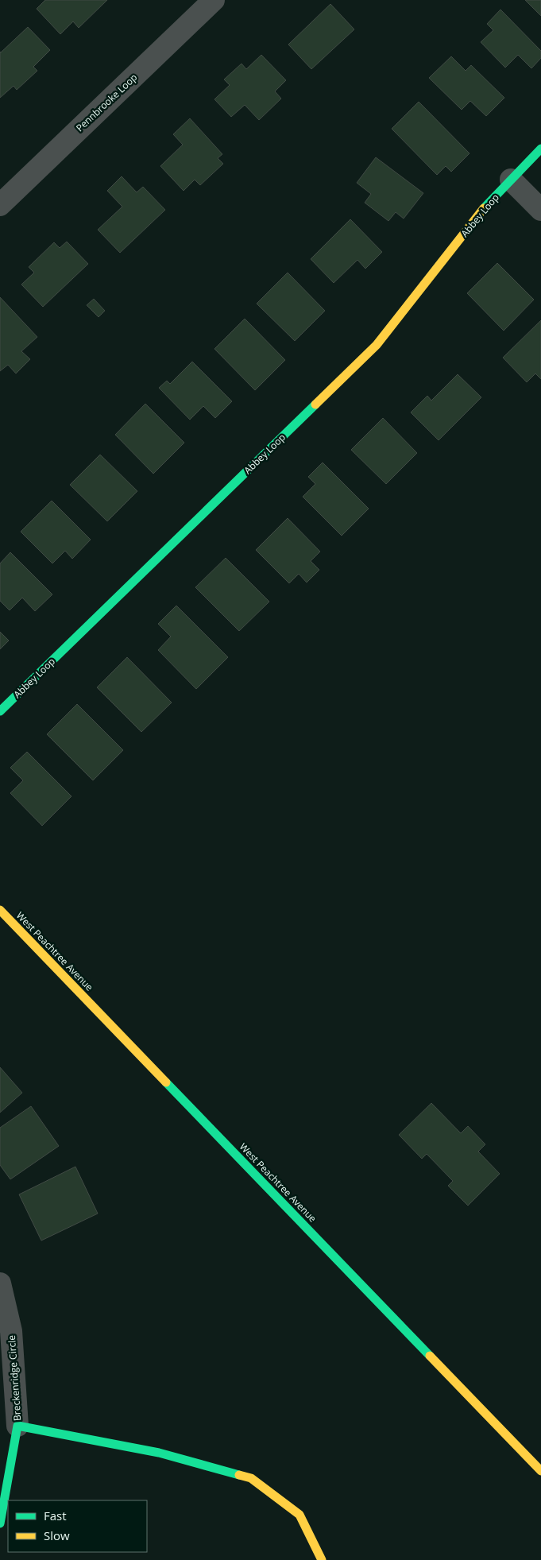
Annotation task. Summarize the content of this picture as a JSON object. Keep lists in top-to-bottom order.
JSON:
{
  "streets": {
    "street": [
      "Pennbrooke Loop",
      "Abbey Loop",
      "West Peachtree Avenue",
      "Breckenridge Circle"
    ]
  },
  "legend": ["Fast", "Slow"]
}
